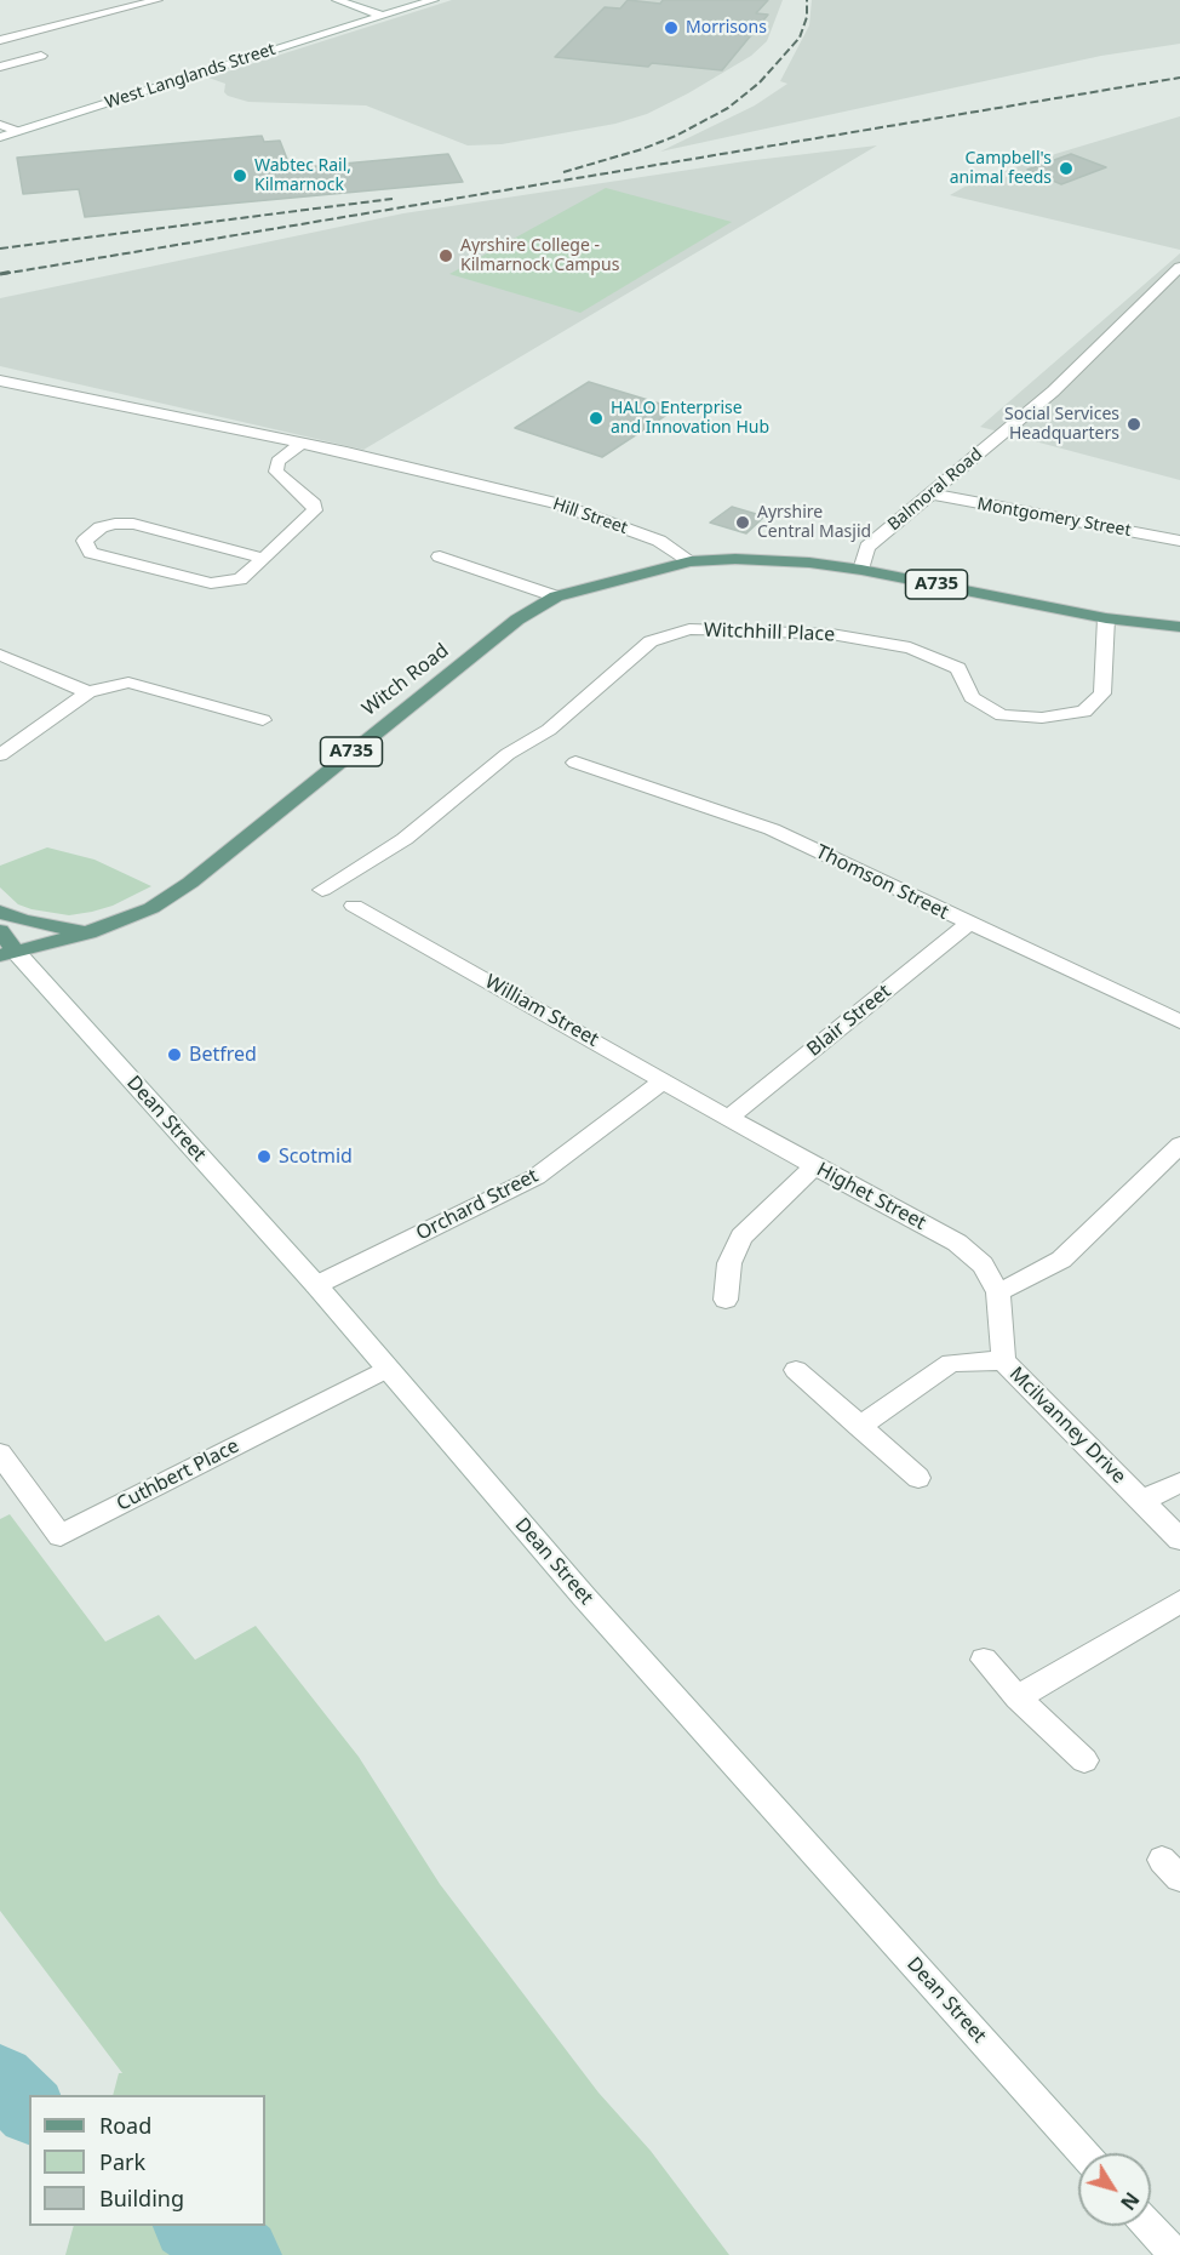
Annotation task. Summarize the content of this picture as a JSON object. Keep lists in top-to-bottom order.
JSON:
{
  "streets": {
    "main road": ["A735", "Witch Road"],
    "street": [
      "West Langlands Street",
      "Balmoral Road",
      "Hill Street",
      "Montgomery Street",
      "Witchhill Place",
      "Thomson Street",
      "William Street",
      "Blair Street",
      "Dean Street",
      "Highet Street",
      "Orchard Street",
      "Mcilvanney Drive",
      "Cuthbert Place"
    ]
  },
  "crossings": [
    ["Balmoral Road", "Montgomery Street"],
    ["Balmoral Road", "A735"],
    ["Hill Street", "A735"],
    ["Hill Street", "Witch Road"],
    ["A735", "Witchhill Place"],
    ["A735", "Witch Road"],
    ["Witch Road", "Dean Street"],
    ["Thomson Street", "Blair Street"],
    ["William Street", "Blair Street"],
    ["William Street", "Highet Street"],
    ["William Street", "Orchard Street"],
    ["Blair Street", "Highet Street"],
    ["Dean Street", "Orchard Street"],
    ["Dean Street", "Cuthbert Place"],
    ["Highet Street", "Mcilvanney Drive"]
  ],
  "places": [
    "Morrisons",
    "Campbell's animal feeds",
    "Wabtec Rail, Kilmarnock",
    "Ayrshire College - Kilmarnock Campus",
    "HALO Enterprise and Innovation Hub",
    "Social Services Headquarters",
    "Ayrshire Central Masjid",
    "Betfred",
    "Scotmid"
  ],
  "legend": ["Road", "Park", "Building"],
  "north": "bottom right"
}
